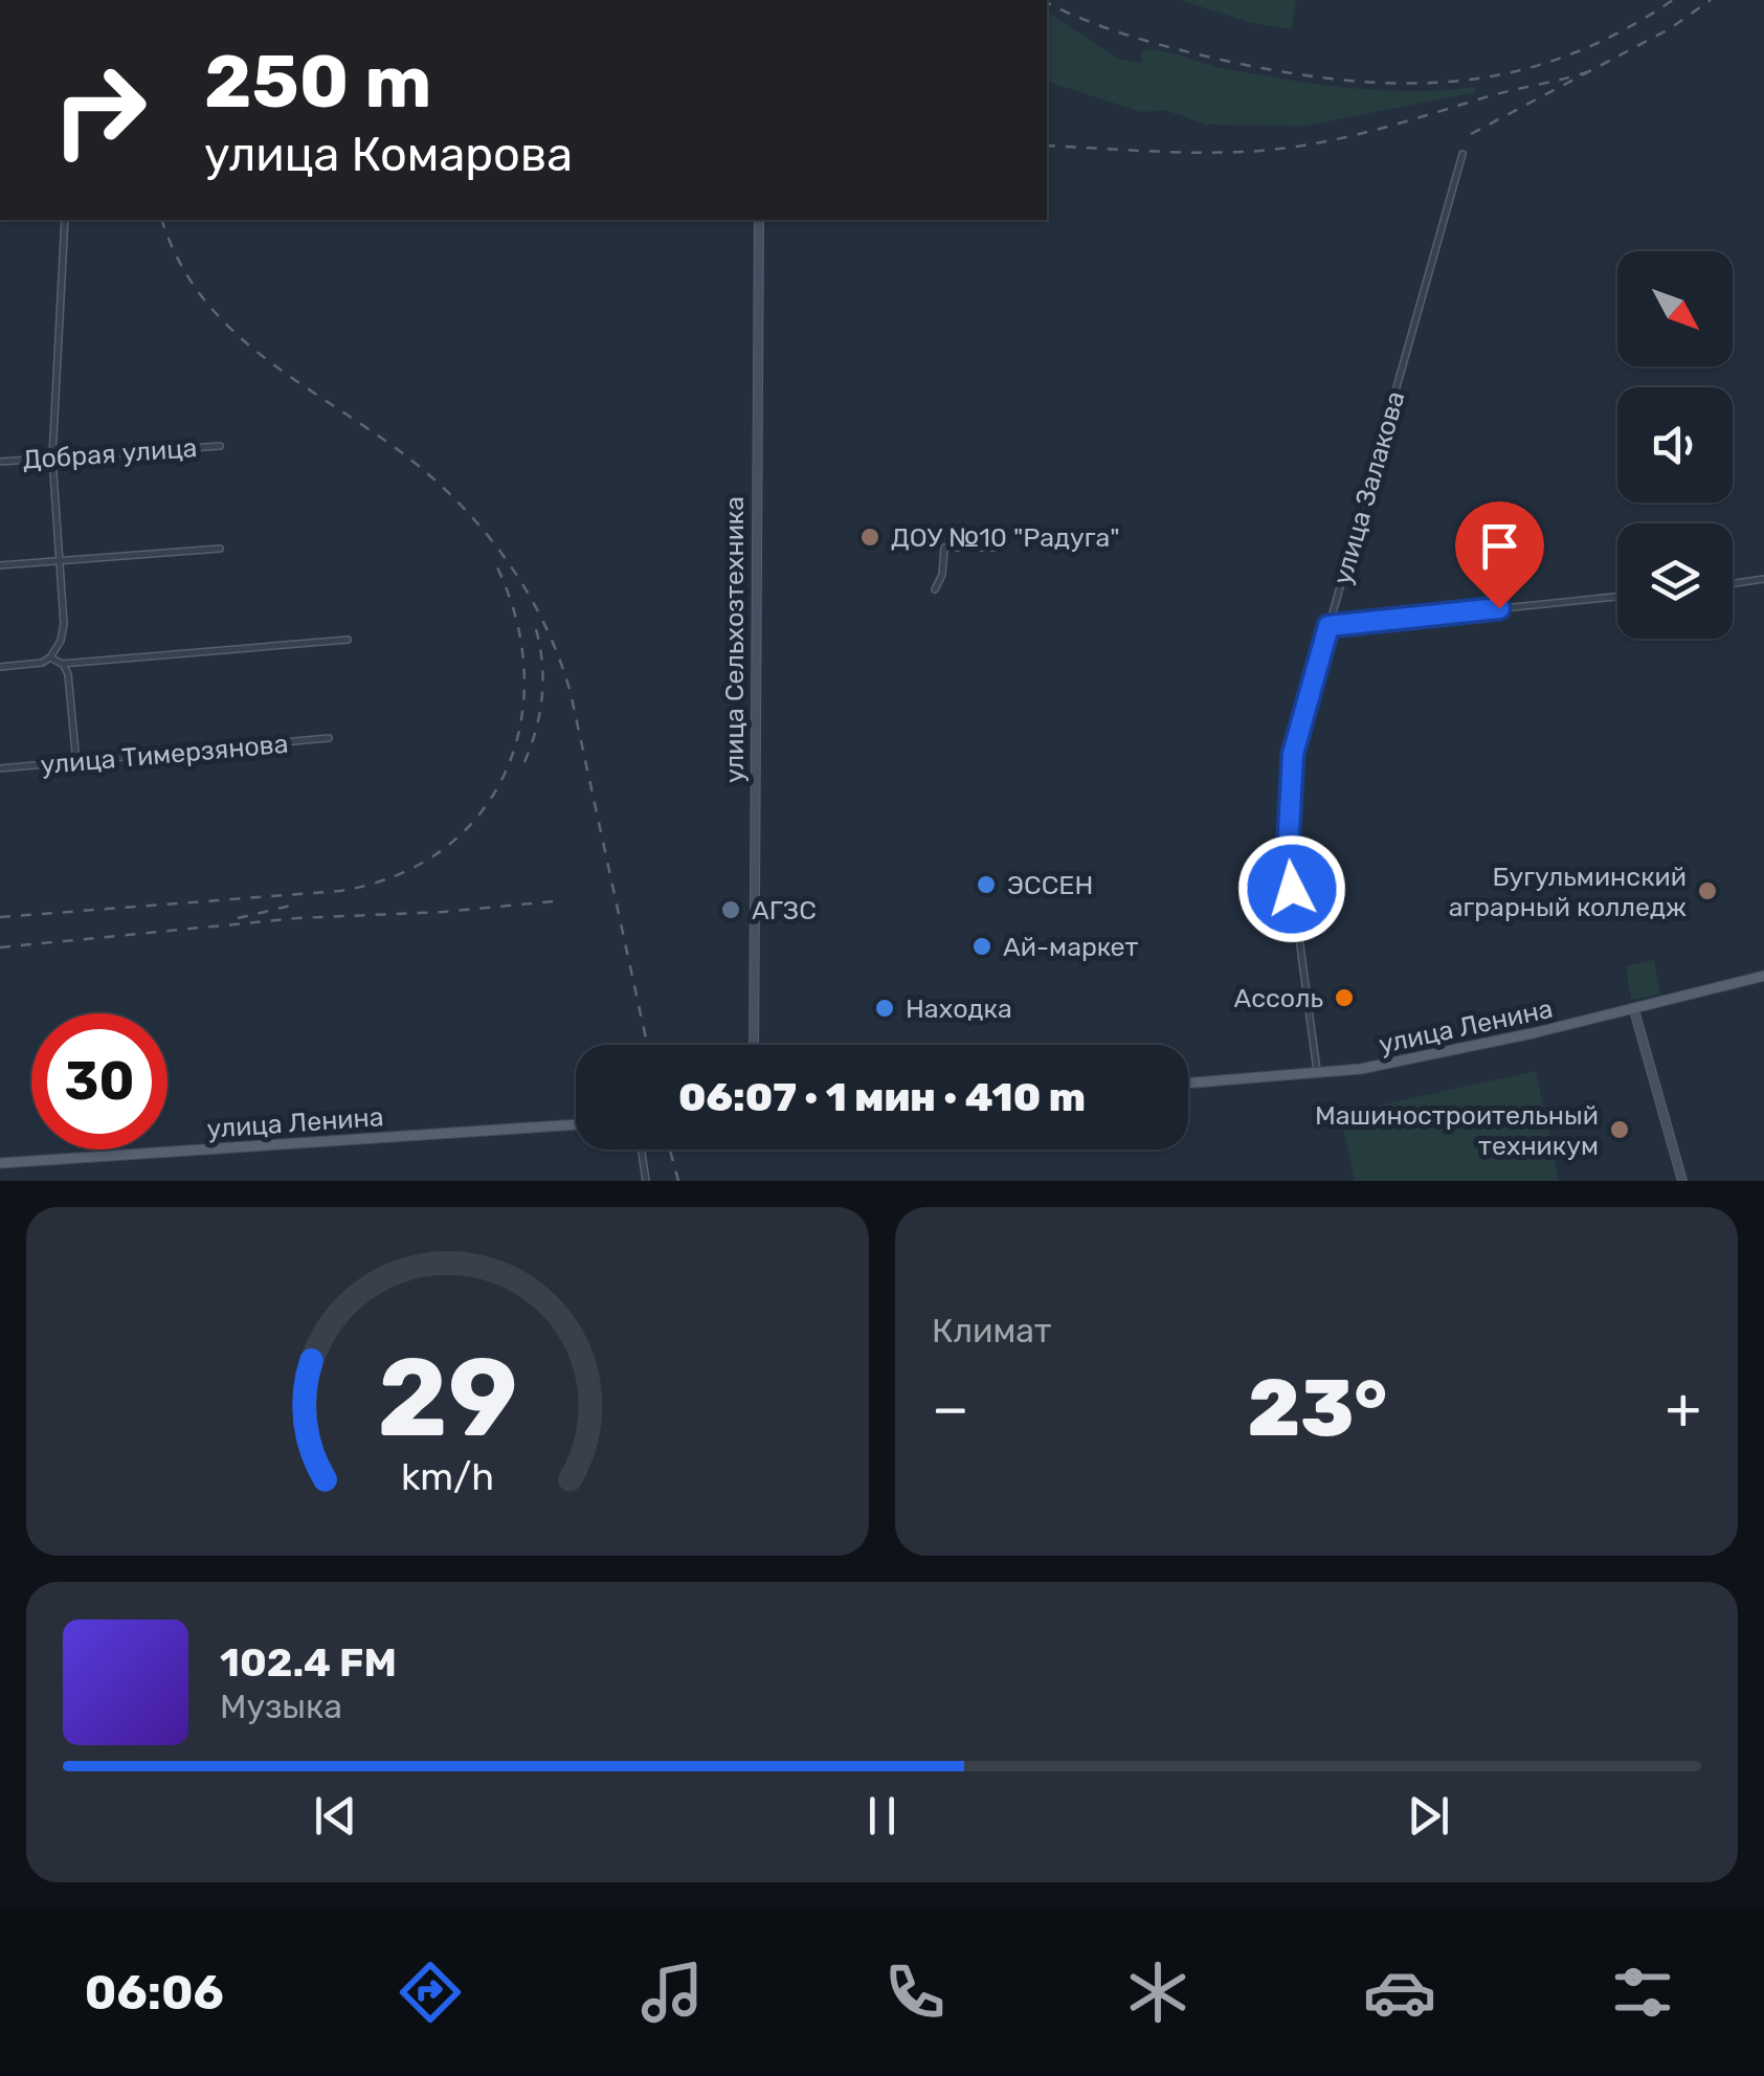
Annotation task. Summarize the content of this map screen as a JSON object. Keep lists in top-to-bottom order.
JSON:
{
  "streets": {
    "main road": ["улица Ленина"],
    "street": [
      "Добрая улица",
      "улица Залакова",
      "улица Сельхозтехника",
      "улица Тимерзянова"
    ]
  },
  "crossings": [
    ["улица Залакова", "улица Ленина"]
  ],
  "places": [
    "ДОУ №10 \"Радуга\"",
    "ЭССЕН",
    "Бугульминский аграрный колледж",
    "АГЗС",
    "Ай-маркет",
    "Ассоль",
    "Находка",
    "Машиностроительный техникум"
  ],
  "north": "bottom right",
  "page": {
    "turn": ["250 m", "улица Комарова"],
    "limit": "30",
    "trip": "06:07 · 1 мин · 410 m",
    "tile": "Климат",
    "heat": ["−", "23°", "+"],
    "song": ["102.4 FM", "Музыка"],
    "tabs": "06:06",
    "gauge": ["29", "km/h"]
  }
}
